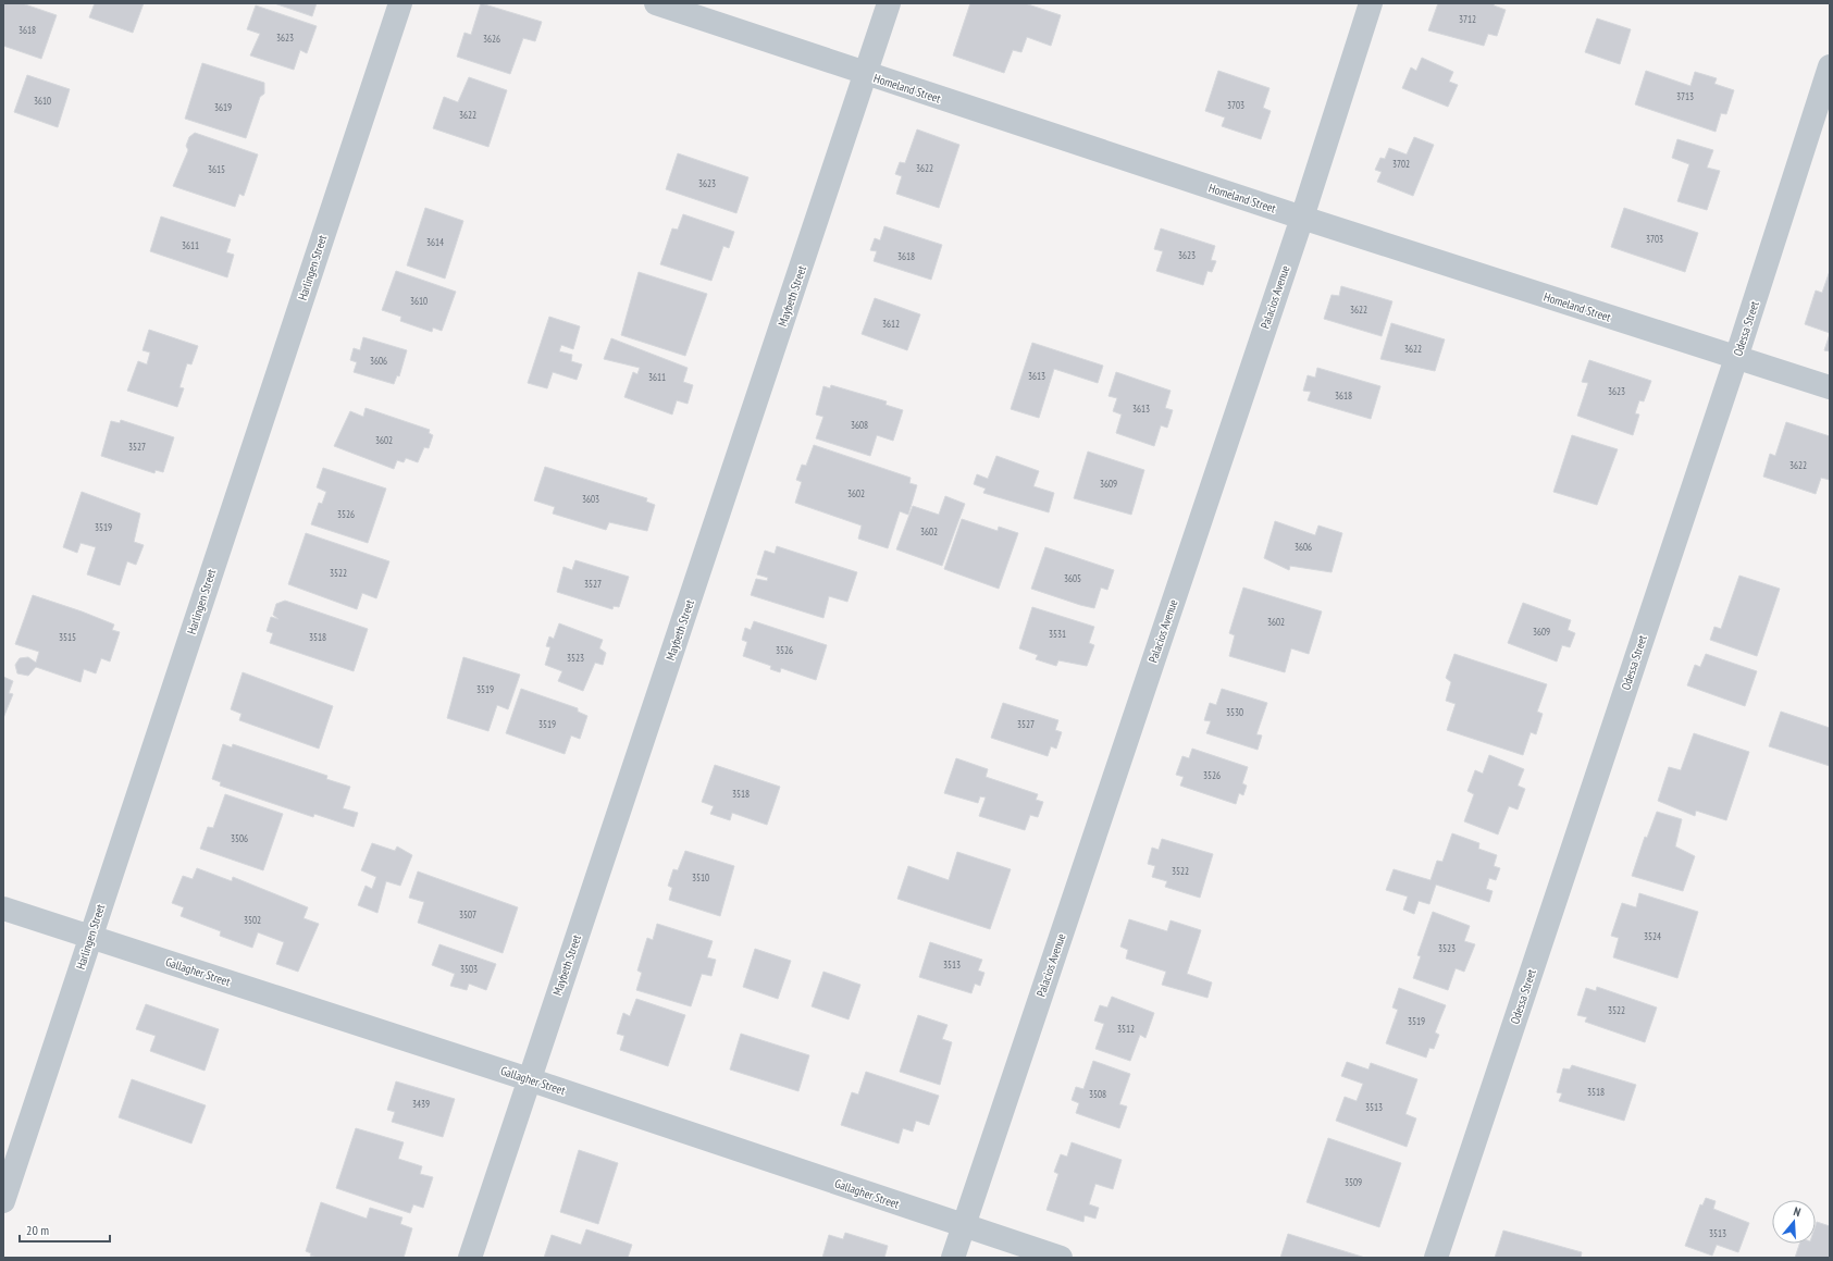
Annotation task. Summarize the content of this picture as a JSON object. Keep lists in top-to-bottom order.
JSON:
{
  "streets": {
    "street": [
      "Homeland Street",
      "Harlingen Street",
      "Maybeth Street",
      "Palacios Avenue",
      "Odessa Street",
      "Gallagher Street"
    ]
  },
  "crossings": [
    ["Homeland Street", "Maybeth Street"],
    ["Homeland Street", "Palacios Avenue"],
    ["Homeland Street", "Odessa Street"],
    ["Harlingen Street", "Gallagher Street"],
    ["Maybeth Street", "Gallagher Street"],
    ["Palacios Avenue", "Gallagher Street"]
  ],
  "house_numbers": [
    "3712",
    "3618",
    "3623",
    "3626",
    "3713",
    "3610",
    "3703",
    "3619",
    "3622",
    "3702",
    "3622",
    "3615",
    "3623",
    "3703",
    "3614",
    "3611",
    "3623",
    "3618",
    "3610",
    "3622",
    "3612",
    "3622",
    "3606",
    "3613",
    "3611",
    "3623",
    "3618",
    "3613",
    "3608",
    "3602",
    "3527",
    "3622",
    "3609",
    "3602",
    "3603",
    "3526",
    "3519",
    "3602",
    "3606",
    "3522",
    "3605",
    "3527",
    "3602",
    "3609",
    "3531",
    "3515",
    "3518",
    "3526",
    "3523",
    "3519",
    "3530",
    "3519",
    "3527",
    "3526",
    "3518",
    "3506",
    "3522",
    "3510",
    "3507",
    "3502",
    "3524",
    "3523",
    "3513",
    "3503",
    "3522",
    "3519",
    "3512",
    "3518",
    "3508",
    "3439",
    "3513",
    "3509",
    "3513"
  ],
  "scale_bar": "20 m",
  "north": "top"
}
